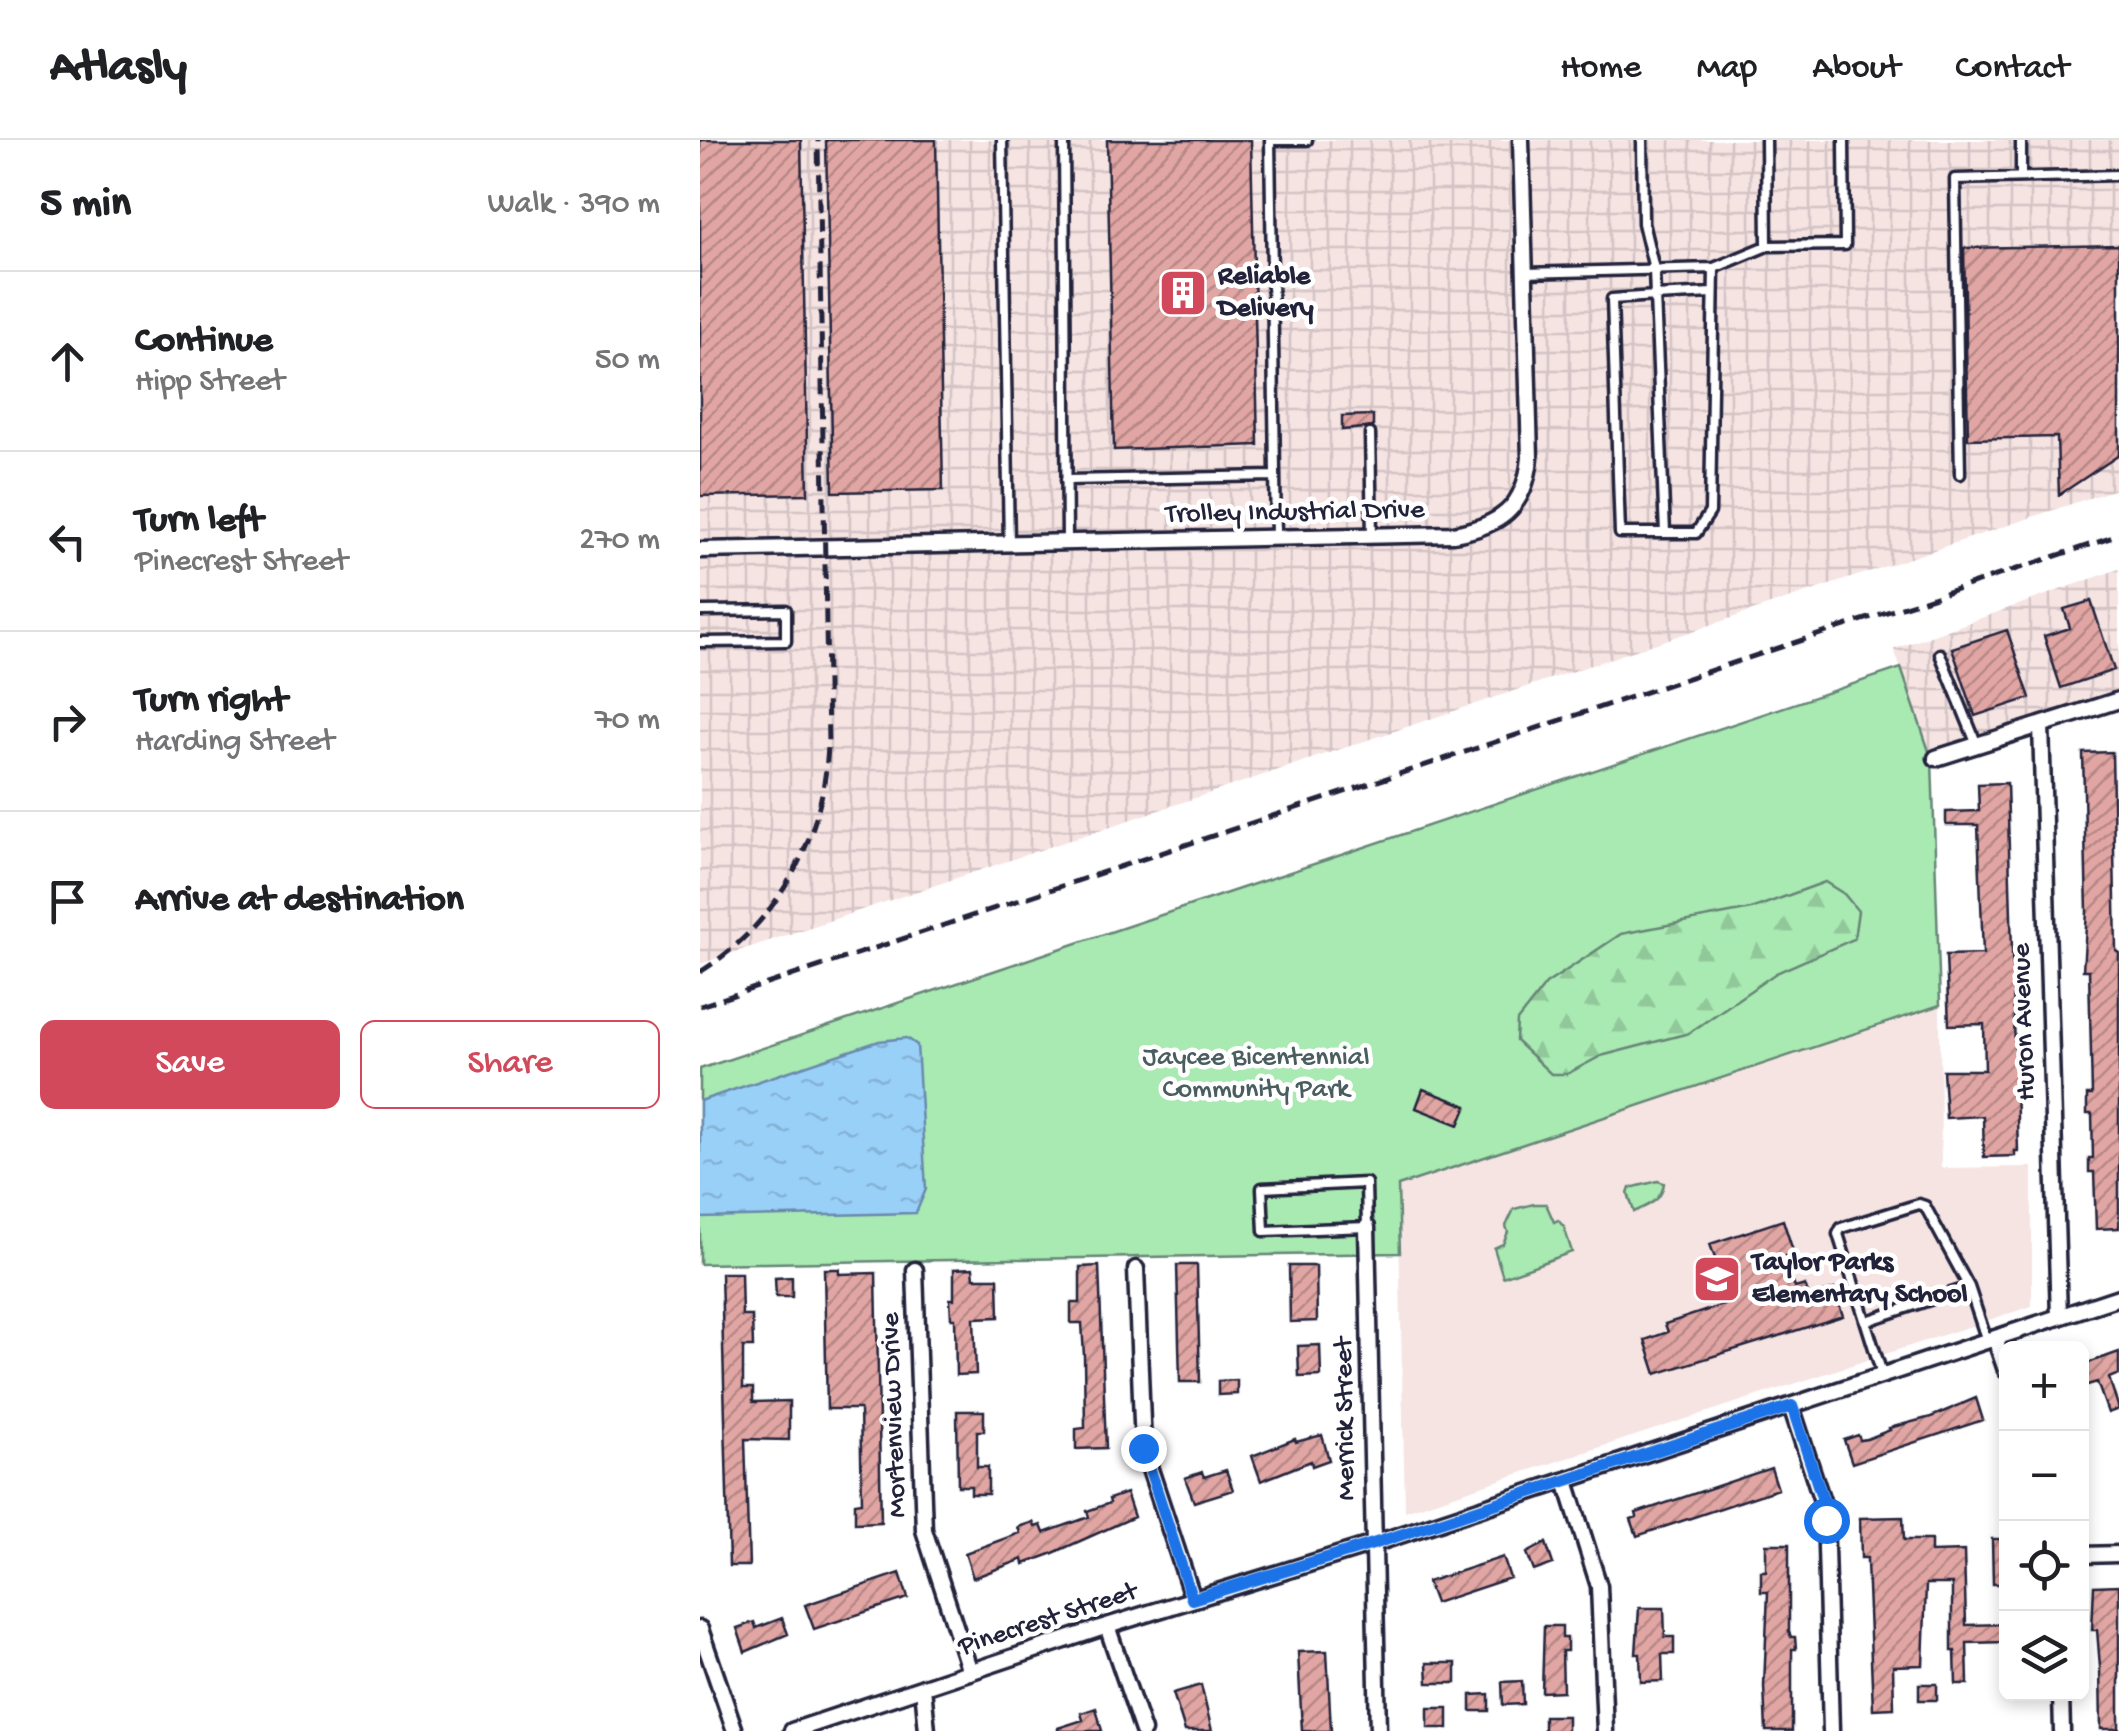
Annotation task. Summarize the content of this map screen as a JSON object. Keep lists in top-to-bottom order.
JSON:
{
  "streets": {
    "street": [
      "Trolley Industrial Drive",
      "Huron Avenue",
      "Mortenview Drive",
      "Merrick Street",
      "Pinecrest Street"
    ]
  },
  "crossings": [
    ["Huron Avenue", "Pinecrest Street"],
    ["Mortenview Drive", "Pinecrest Street"],
    ["Merrick Street", "Pinecrest Street"]
  ],
  "parks": ["Jaycee Bicentennial Community Park"],
  "places": {
    "building": ["Reliable Delivery"],
    "school or university": ["Taylor Parks Elementary School"]
  },
  "page": {
    "header": "Atlasly",
    "nav": [
      "Home",
      "Map",
      "About",
      "Contact"
    ],
    "heading": ["5 min", "Walk · 390 m"],
    "list": [
      ["Continue", "Hipp Street", "50 m"],
      ["Turn left", "Pinecrest Street", "270 m"],
      ["Turn right", "Harding Street", "70 m"],
      "Arrive at destination"
    ],
    "buttons": ["Save", "Share"],
    "map_buttons": ["+", "−"]
  }
}
